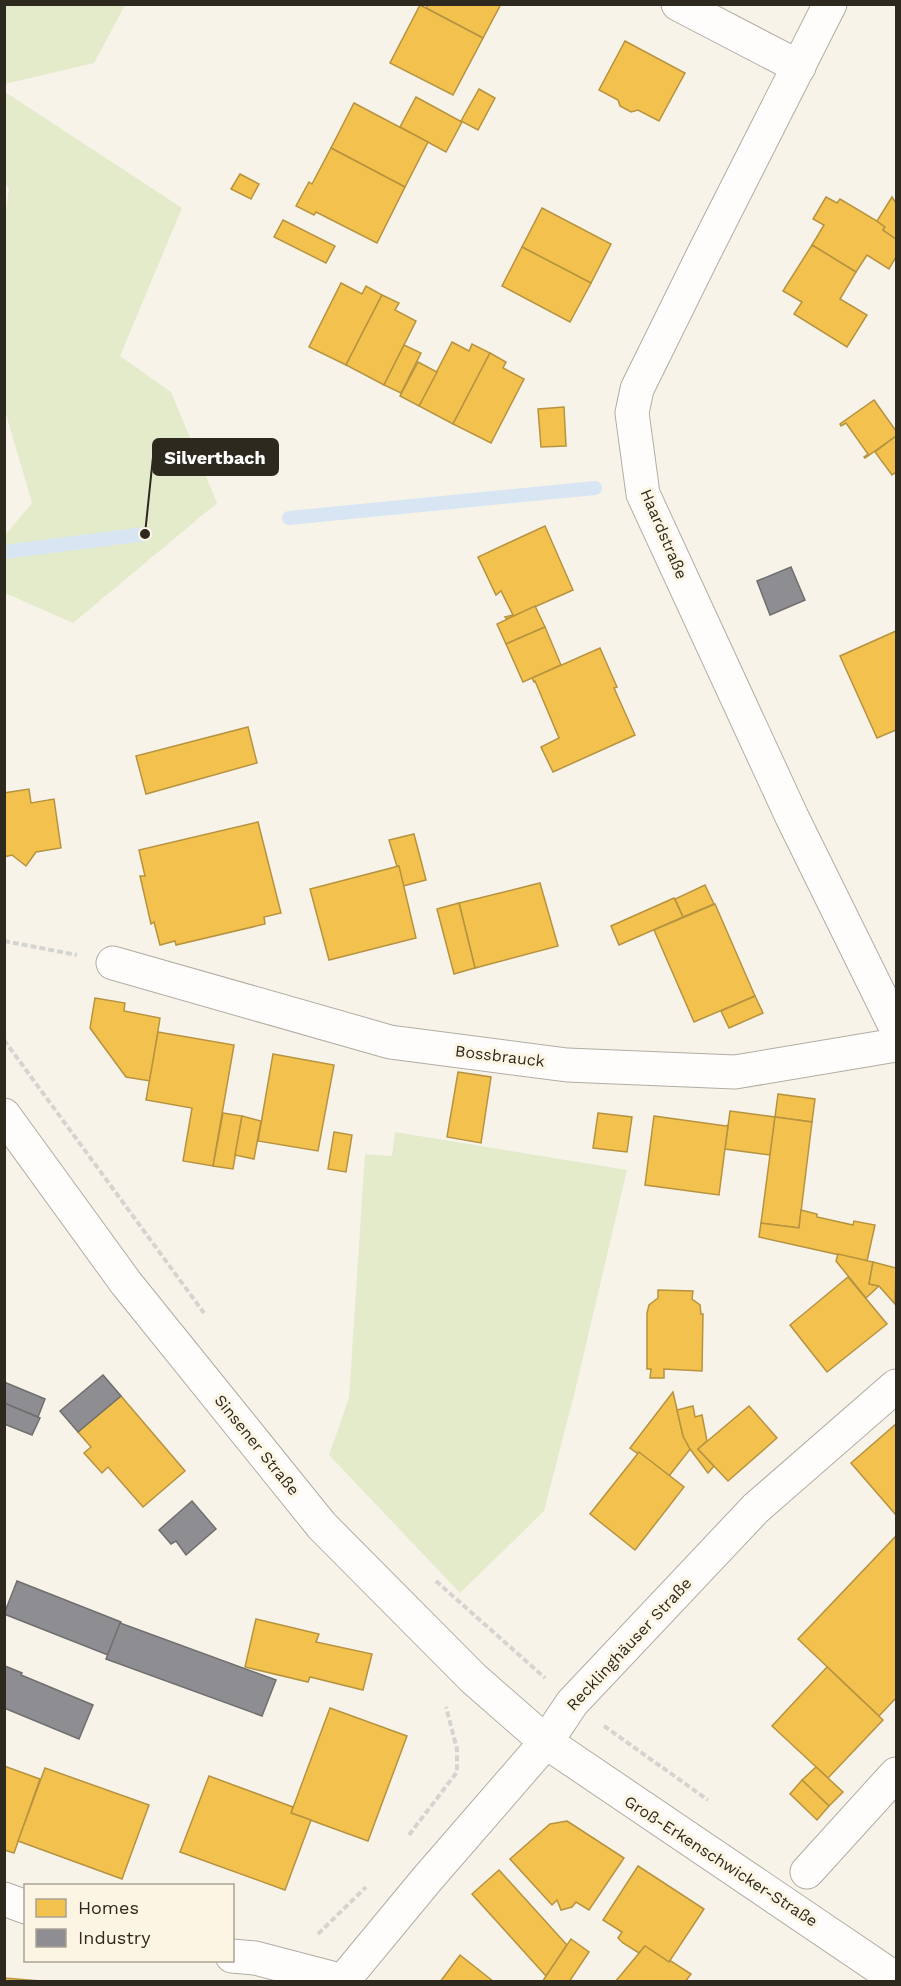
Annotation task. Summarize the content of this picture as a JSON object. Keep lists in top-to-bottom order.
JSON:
{
  "streets": {
    "street": [
      "Haardstraße",
      "Bossbrauck",
      "Sinsener Straße",
      "Recklinghäuser Straße",
      "Groß-Erkenschwicker-Straße"
    ]
  },
  "crossings": [
    ["Sinsener Straße", "Recklinghäuser Straße"],
    ["Sinsener Straße", "Groß-Erkenschwicker-Straße"],
    ["Recklinghäuser Straße", "Groß-Erkenschwicker-Straße"]
  ],
  "places": ["Silvertbach"],
  "legend": ["Homes", "Industry"]
}
